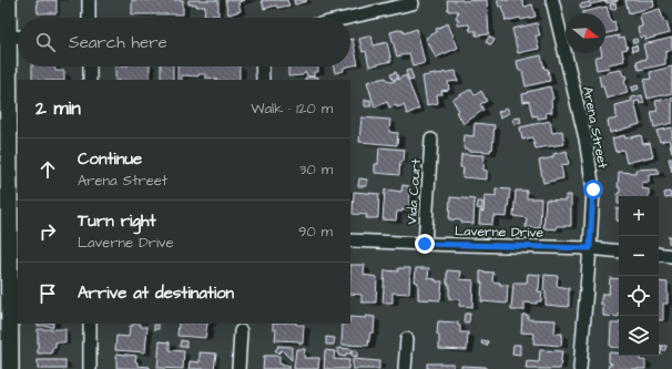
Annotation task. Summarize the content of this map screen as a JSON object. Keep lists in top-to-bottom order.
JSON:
{
  "streets": {
    "street": ["Arena Street", "Vida Court", "Laverne Drive"]
  },
  "crossings": [
    ["Arena Street", "Laverne Drive"],
    ["Vida Court", "Laverne Drive"]
  ],
  "north": "right",
  "page": {
    "search": "Search here",
    "heading": ["2 min", "Walk · 120 m"],
    "list": [
      ["Continue", "Arena Street", "30 m"],
      ["Turn right", "Laverne Drive", "90 m"],
      "Arrive at destination"
    ],
    "map_buttons": ["+", "−"]
  }
}
